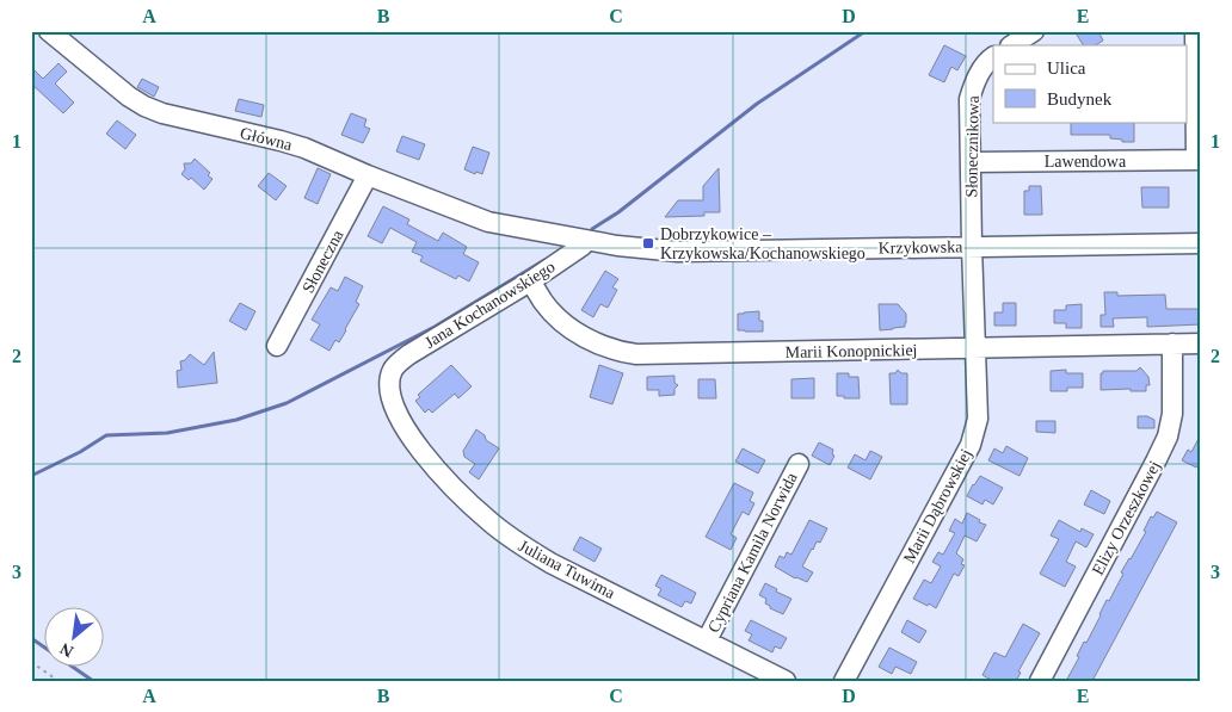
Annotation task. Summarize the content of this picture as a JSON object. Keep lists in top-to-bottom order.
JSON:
{
  "streets": {
    "street": [
      "Główna",
      "Słonecznikowa",
      "Lawendowa",
      "Krzykowska",
      "Słoneczna",
      "Jana Kochanowskiego",
      "Marii Konopnickiej",
      "Marii Dąbrowskiej",
      "Elizy Orzeszkowej",
      "Cypriana Kamila Norwida",
      "Juliana Tuwima"
    ]
  },
  "crossings": [
    ["Główna", "Krzykowska"],
    ["Główna", "Słoneczna"],
    ["Słonecznikowa", "Lawendowa"],
    ["Słonecznikowa", "Krzykowska"],
    ["Słonecznikowa", "Marii Dąbrowskiej"],
    ["Krzykowska", "Jana Kochanowskiego"],
    ["Krzykowska", "Marii Dąbrowskiej"],
    ["Jana Kochanowskiego", "Marii Konopnickiej"],
    ["Jana Kochanowskiego", "Juliana Tuwima"],
    ["Marii Konopnickiej", "Marii Dąbrowskiej"],
    ["Marii Konopnickiej", "Elizy Orzeszkowej"],
    ["Cypriana Kamila Norwida", "Juliana Tuwima"]
  ],
  "places": {
    "transit": ["Dobrzykowice – Krzykowska/Kochanowskiego"]
  },
  "legend": ["Ulica", "Budynek"],
  "north": "bottom left",
  "grid": {
    "columns": [
      "A",
      "B",
      "C",
      "D",
      "E"
    ],
    "rows": ["1", "2", "3"]
  }
}
